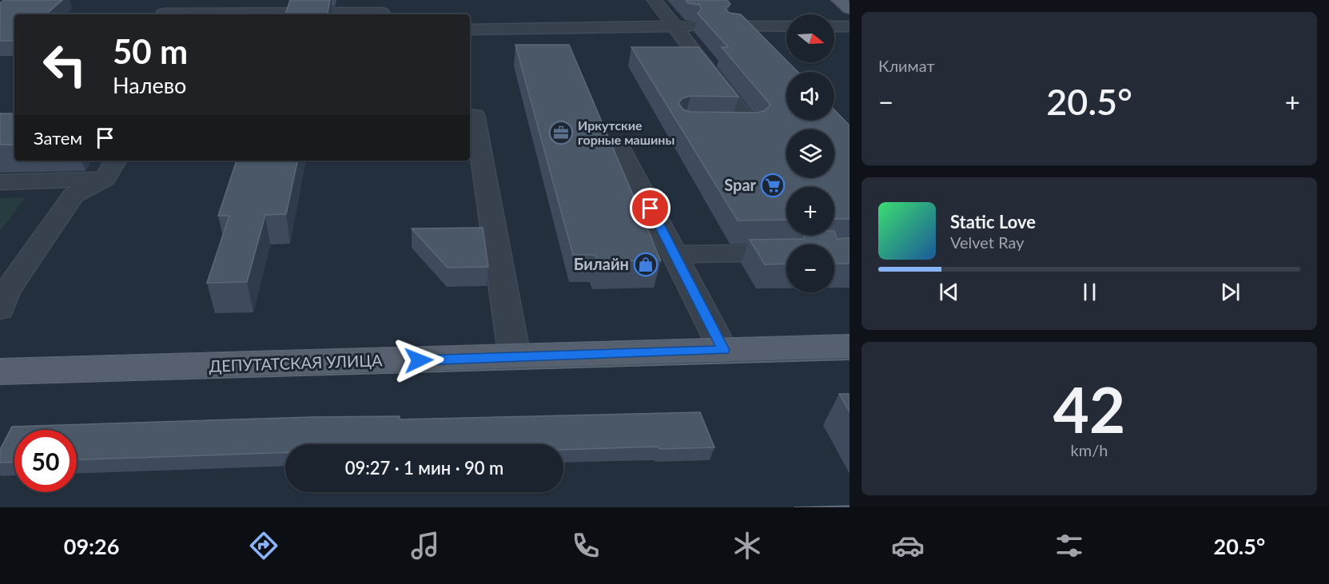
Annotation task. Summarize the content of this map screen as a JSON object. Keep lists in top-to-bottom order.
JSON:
{
  "streets": {
    "main road": ["ДЕПУТАТСКАЯ УЛИЦА"]
  },
  "places": {
    "office": ["Иркутские горные машины"],
    "supermarket": ["Spar"],
    "shop": ["Билайн"]
  },
  "north": "right",
  "page": {
    "tile": [
      "Климат",
      ["42", "km/h"]
    ],
    "map_buttons": ["+", "−"],
    "turn": ["50 m", "Налево"],
    "heat": ["−", "20.5°", "+"],
    "then": "Затем",
    "song": ["Static Love", "Velvet Ray"],
    "limit": "50",
    "trip": "09:27 · 1 мин · 90 m",
    "tabs": ["09:26", "20.5°"]
  }
}
